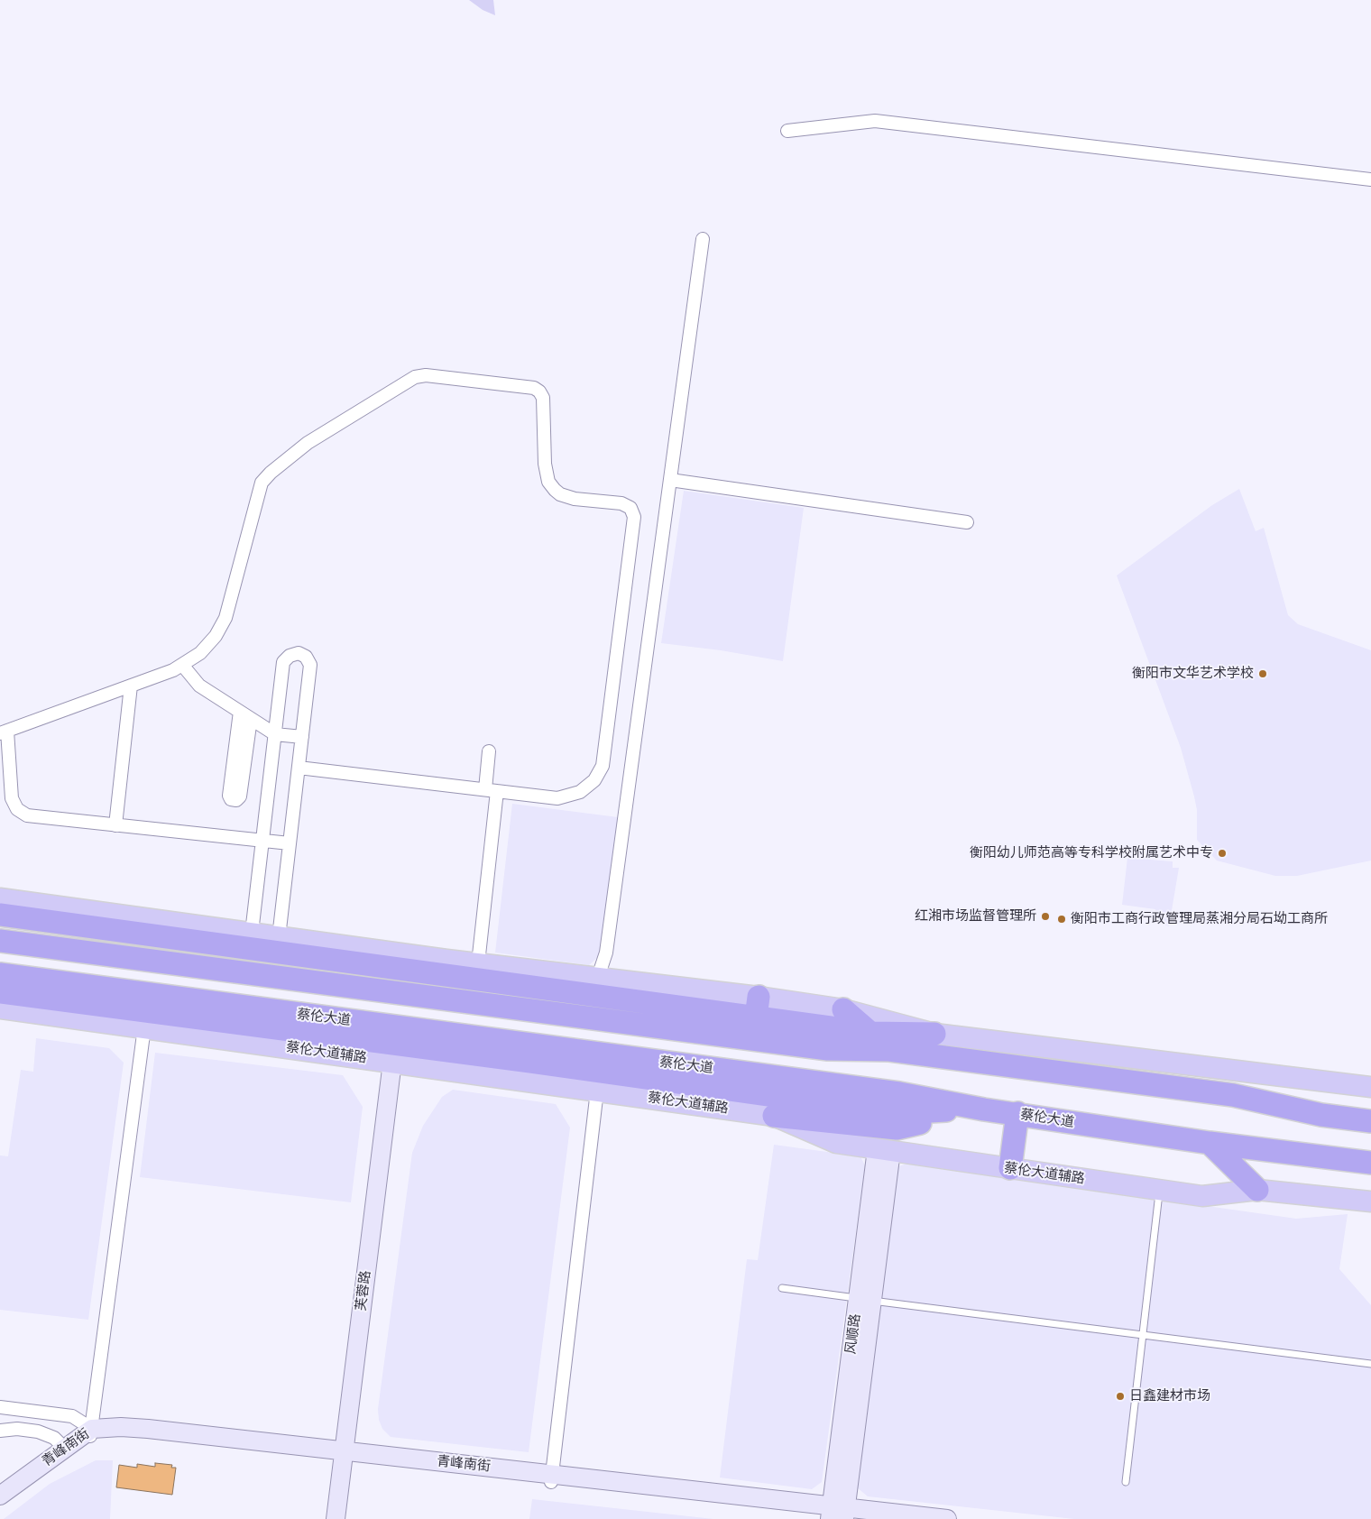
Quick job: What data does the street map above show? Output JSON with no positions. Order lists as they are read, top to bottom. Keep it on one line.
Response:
{"streets":{"highway":["蔡伦大道"],"main road":["蔡伦大道辅路"],"street":["芙蓉路","风顺路","青峰南街"]},"crossings":[["蔡伦大道辅路","风顺路"],["芙蓉路","青峰南街"],["风顺路","青峰南街"]],"places":["衡阳市文华艺术学校","衡阳幼儿师范高等专科学校附属艺术中专","红湘市场监督管理所","衡阳市工商行政管理局蒸湘分局石坳工商所","日鑫建材市场"]}
